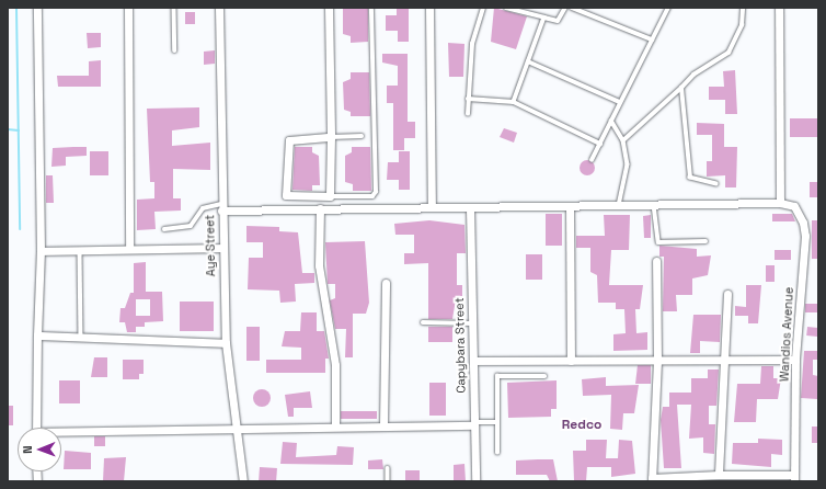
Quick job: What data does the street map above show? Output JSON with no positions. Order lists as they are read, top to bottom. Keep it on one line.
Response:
{"streets":{"street":["Aye Street","Wandios Avenue","Capybara Street"]},"districts":["Redco"],"north":"left"}
